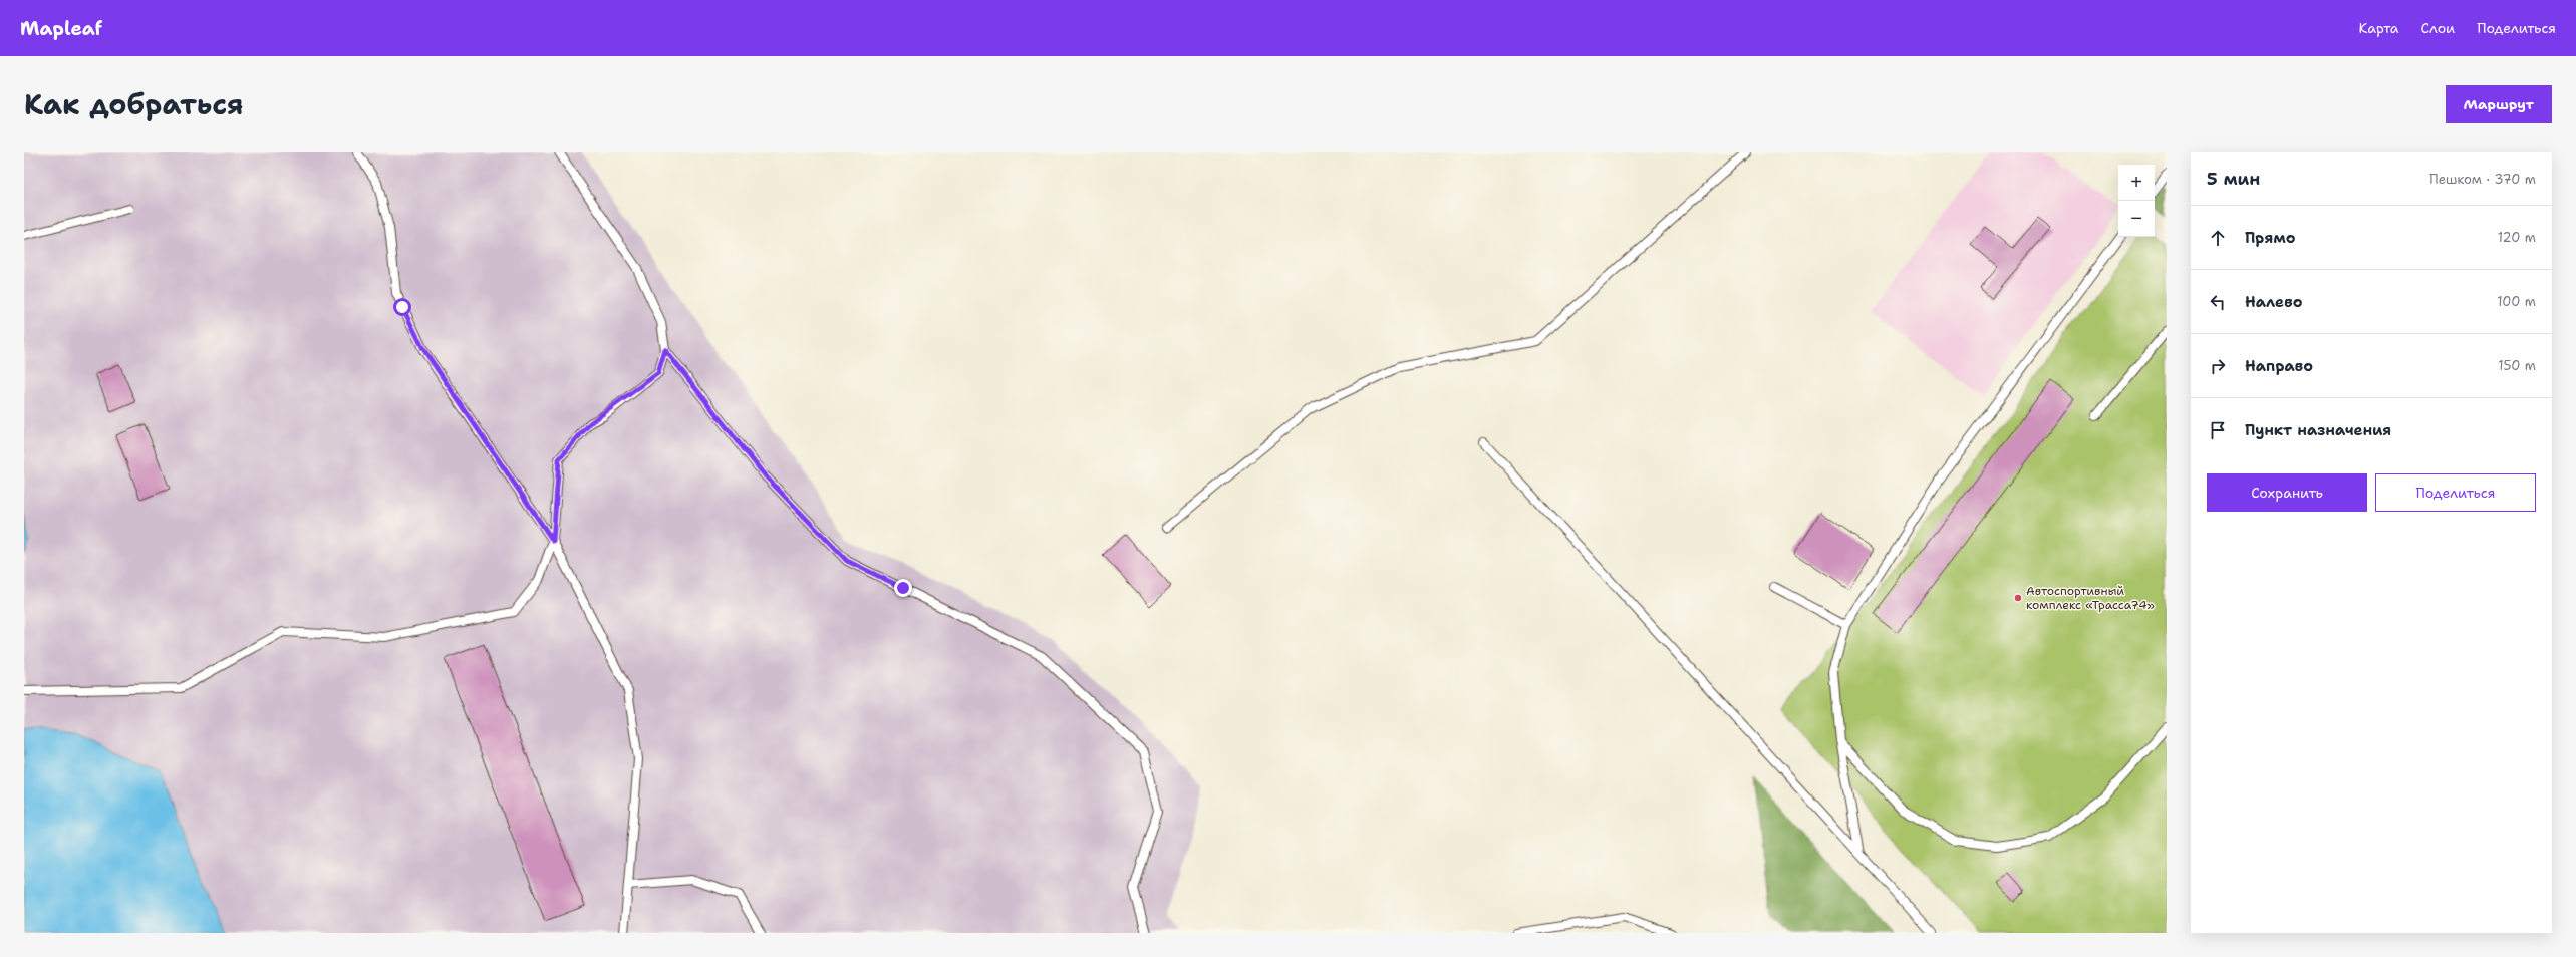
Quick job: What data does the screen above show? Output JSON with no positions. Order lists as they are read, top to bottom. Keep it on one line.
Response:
{"places":["Автоспортивный комплекс «Трасса74»"],"page":{"header":"Mapleaf","nav":["Карта","Слои","Поделиться"],"title":"Как добраться","buttons":["Маршрут",["Сохранить","Поделиться"]],"heading":["5 мин","Пешком · 370 m"],"map_buttons":["+","−"],"list":[["Прямо","120 m"],["Налево","100 m"],["Направо","150 m"],"Пункт назначения"]}}
